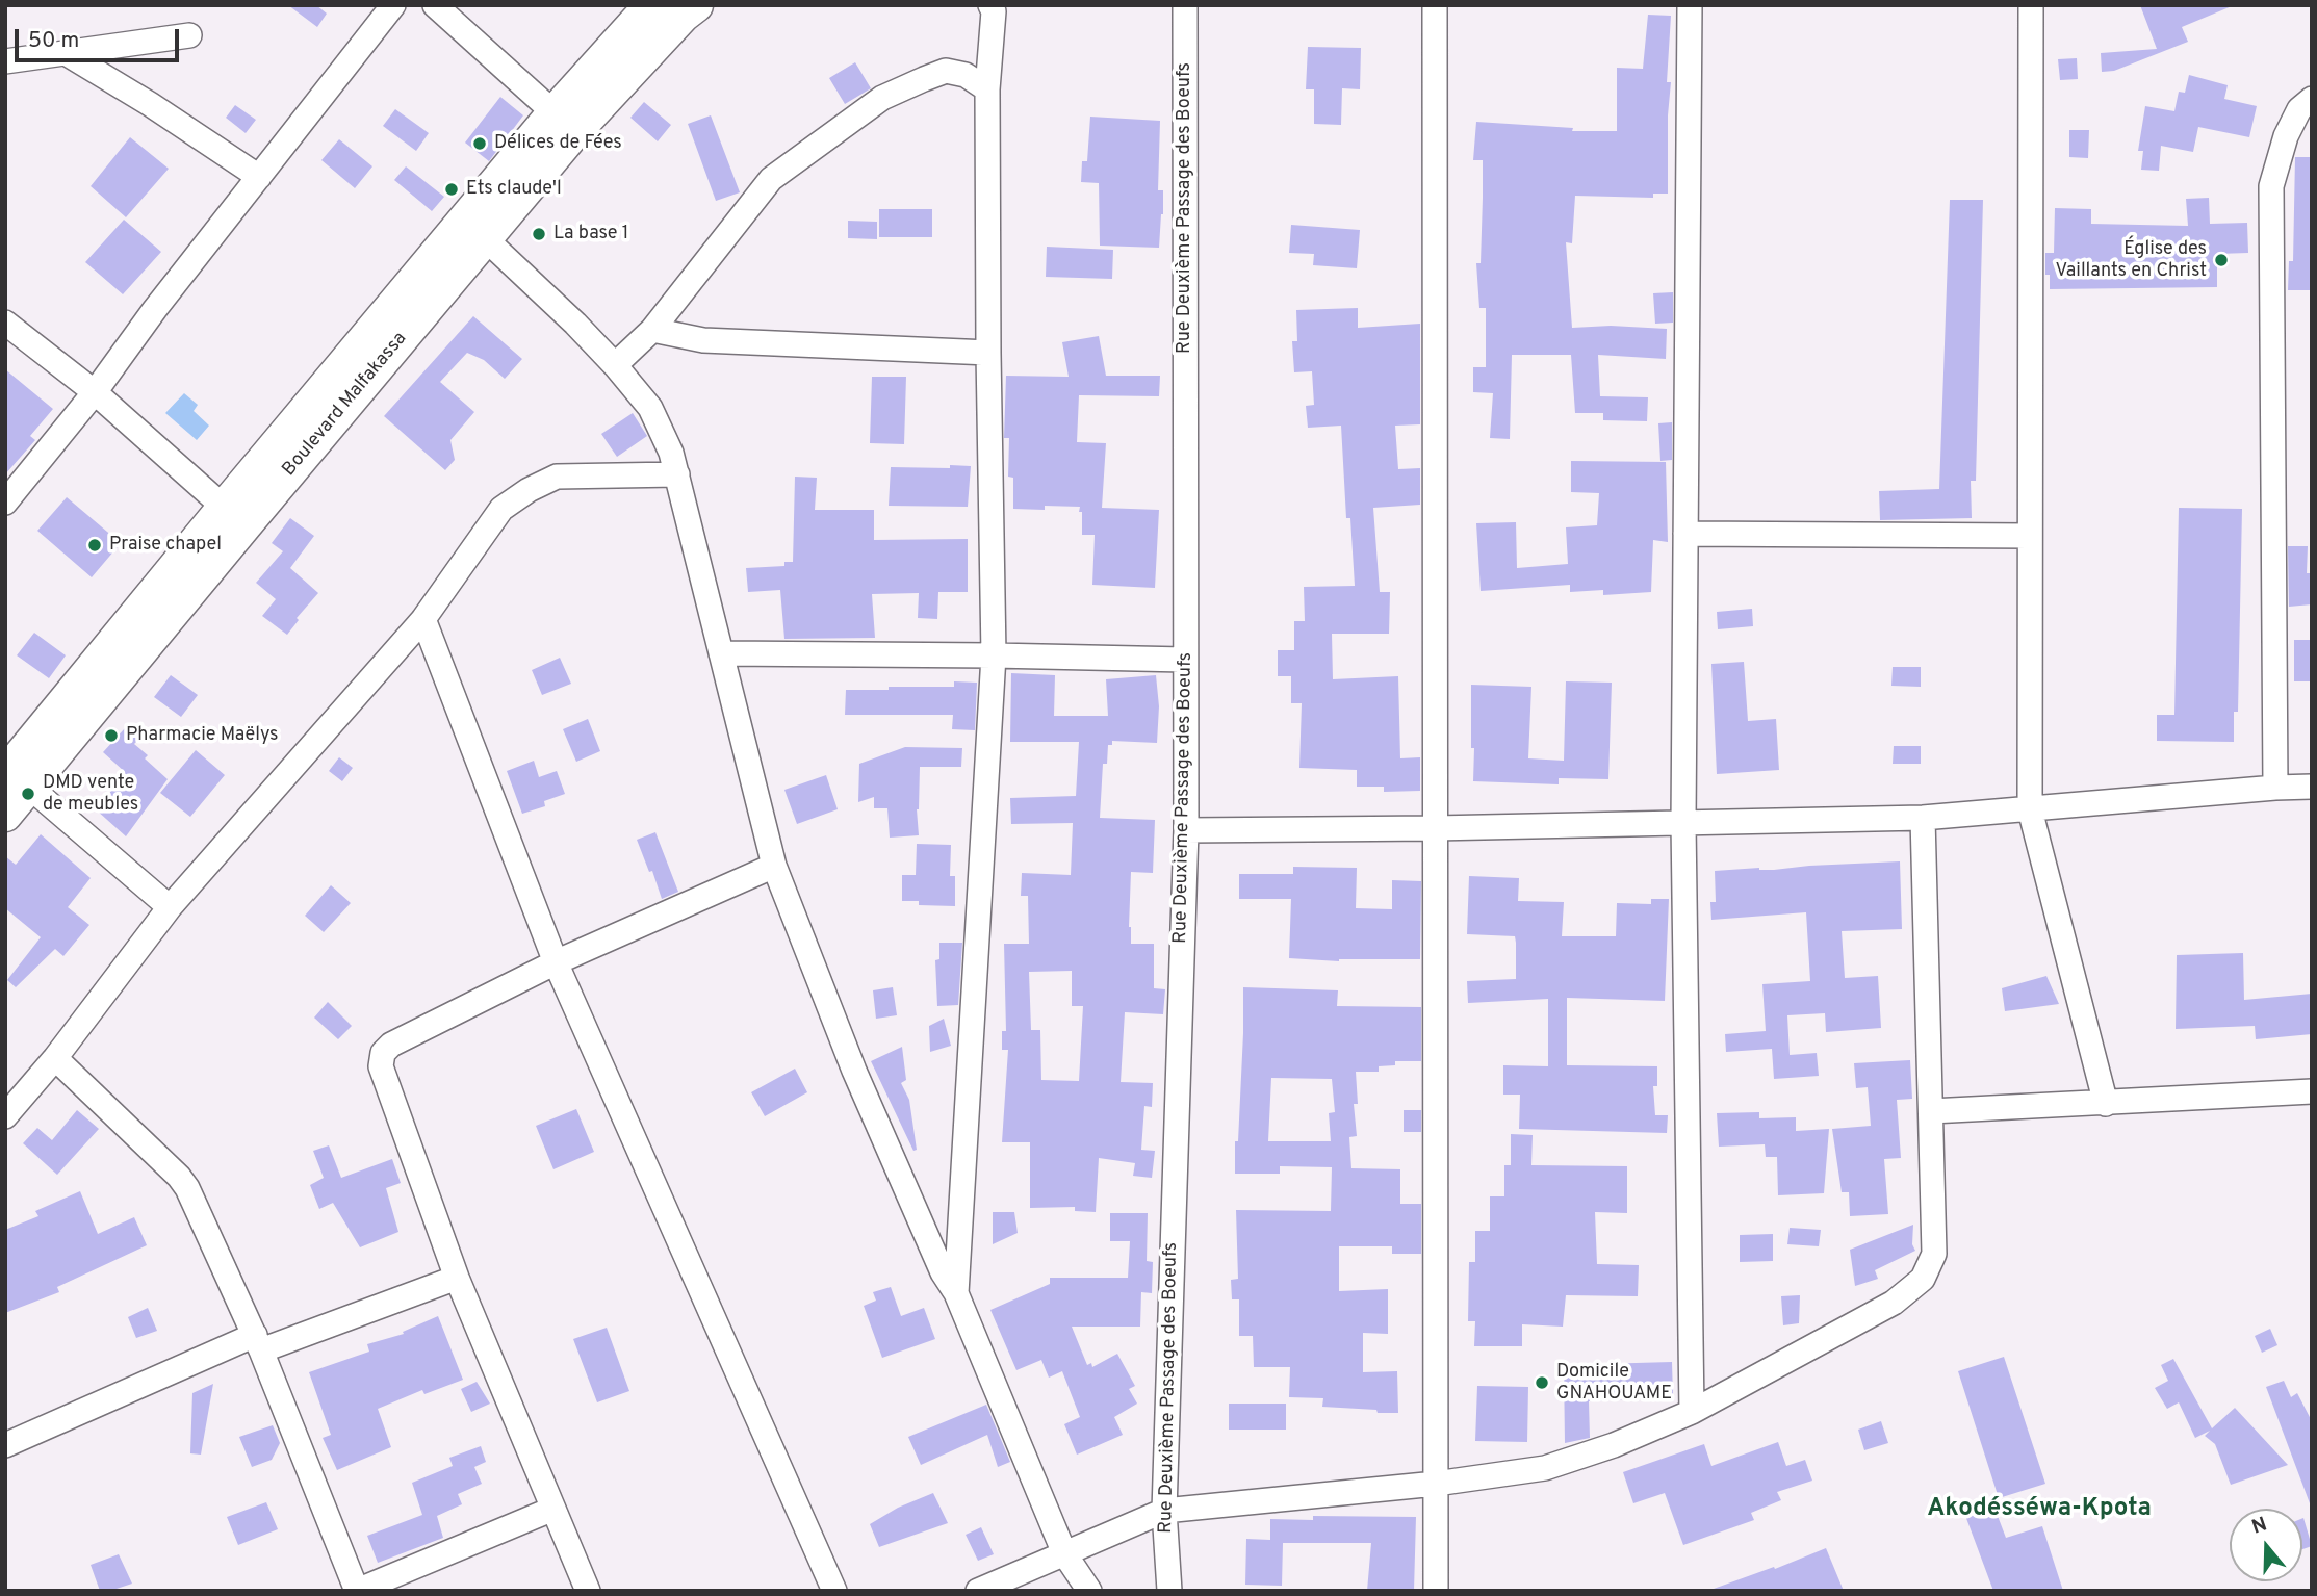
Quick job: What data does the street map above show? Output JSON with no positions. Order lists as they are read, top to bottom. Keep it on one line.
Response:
{"streets":{"main road":["Boulevard Malfakassa"],"street":["Rue Deuxième Passage des Boeufs"]},"districts":["Akodésséwa-Kpota"],"places":["Délices de Fées","Ets claude'l","La base 1","Église des Vaillants en Christ","Praise chapel","Pharmacie Maëlys","DMD vente de meubles","Domicile GNAHOUAME"],"scale_bar":"50 m","north":"top"}
